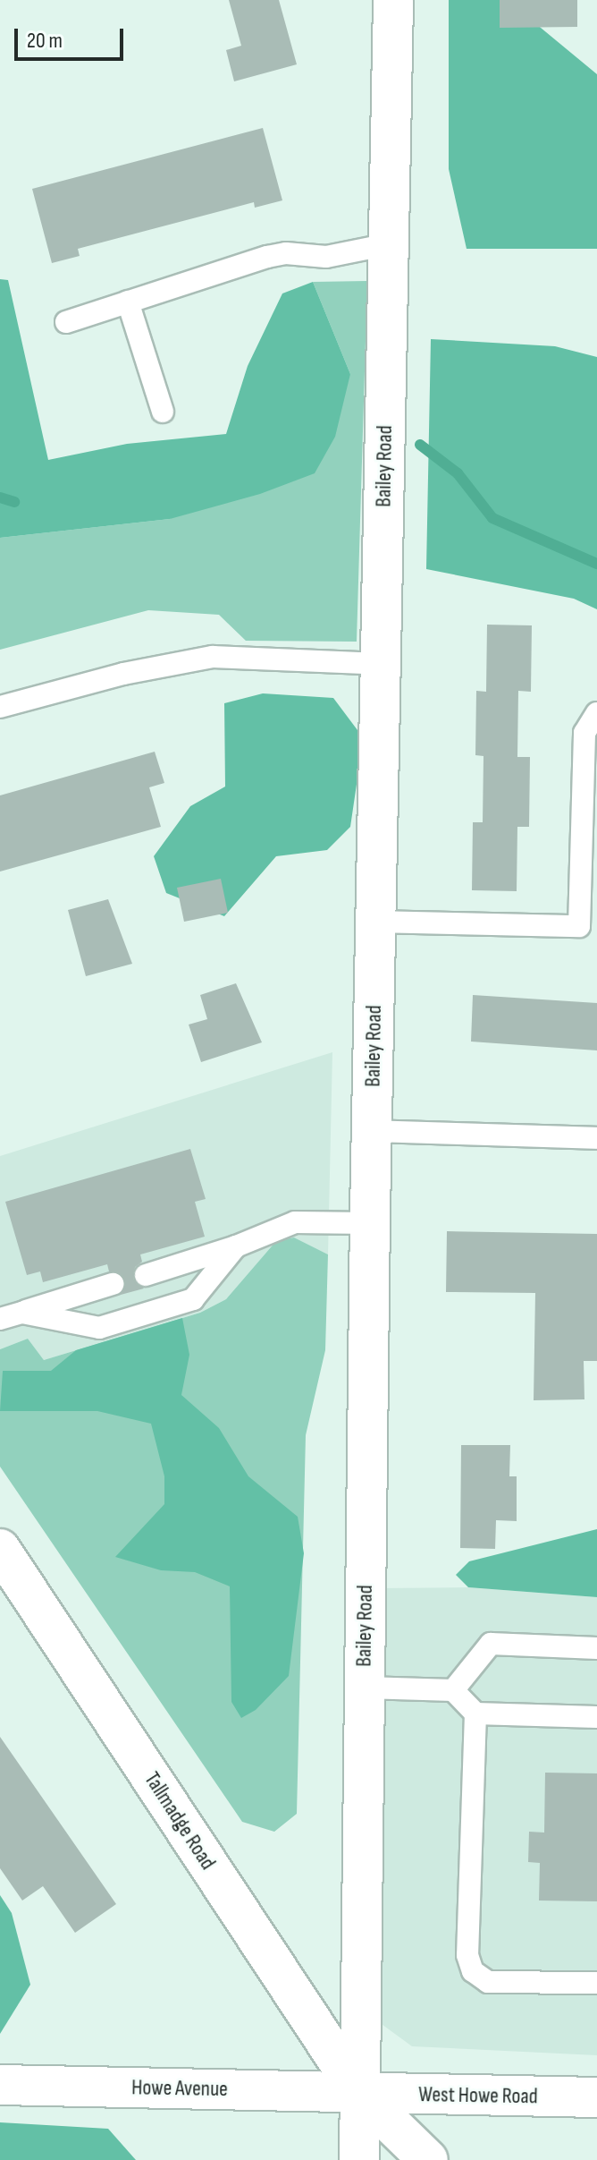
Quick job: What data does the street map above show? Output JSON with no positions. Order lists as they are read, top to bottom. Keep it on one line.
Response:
{"streets":{"street":["Bailey Road","Tallmadge Road","Howe Avenue","West Howe Road"]},"crossings":[["Bailey Road","Tallmadge Road"],["Bailey Road","Howe Avenue"],["Bailey Road","West Howe Road"],["Tallmadge Road","Howe Avenue"],["Tallmadge Road","West Howe Road"],["Howe Avenue","West Howe Road"]],"scale_bar":"20 m"}
